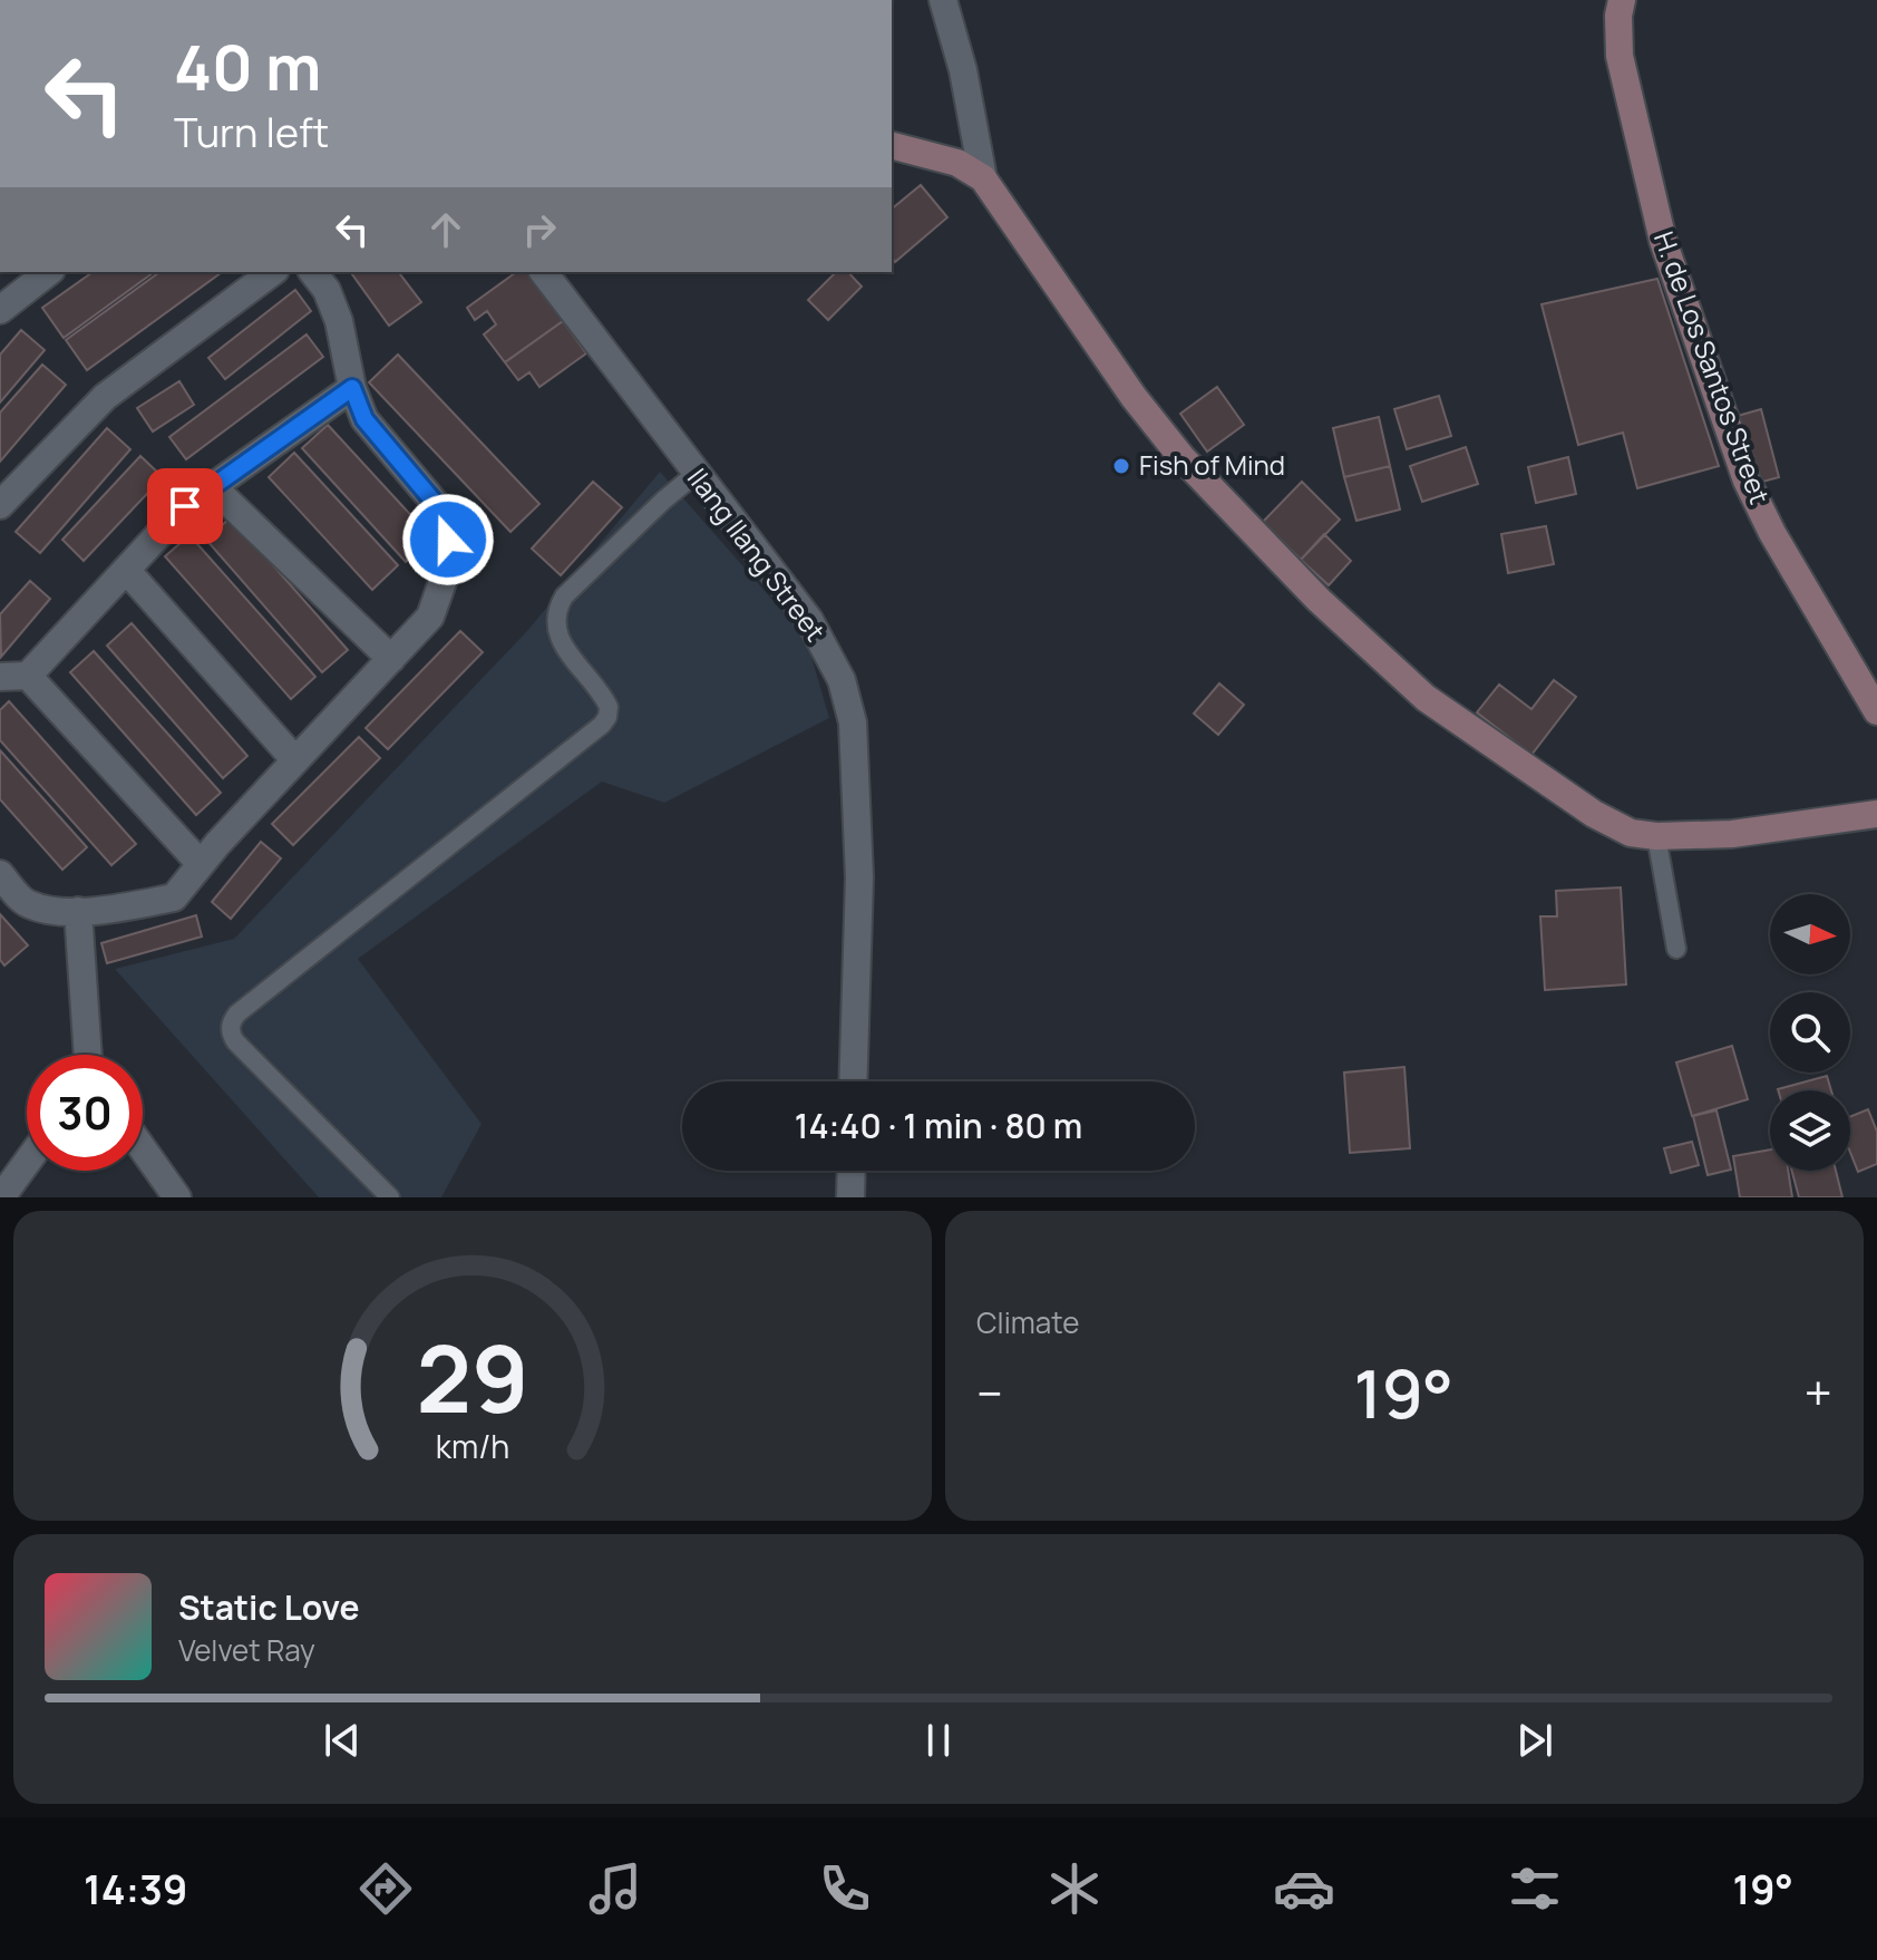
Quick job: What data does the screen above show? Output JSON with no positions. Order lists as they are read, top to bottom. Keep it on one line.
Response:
{"streets":{"main road":["H. de Los Santos Street"],"street":["Ilang Ilang Street"]},"places":["Fish of Mind"],"north":"right","page":{"turn":["40 m","Turn left"],"limit":"30","trip":"14:40 · 1 min · 80 m","tile":"Climate","heat":["−","19°","+"],"song":["Static Love","Velvet Ray"],"tabs":["14:39","19°"],"gauge":["29","km/h"]}}
